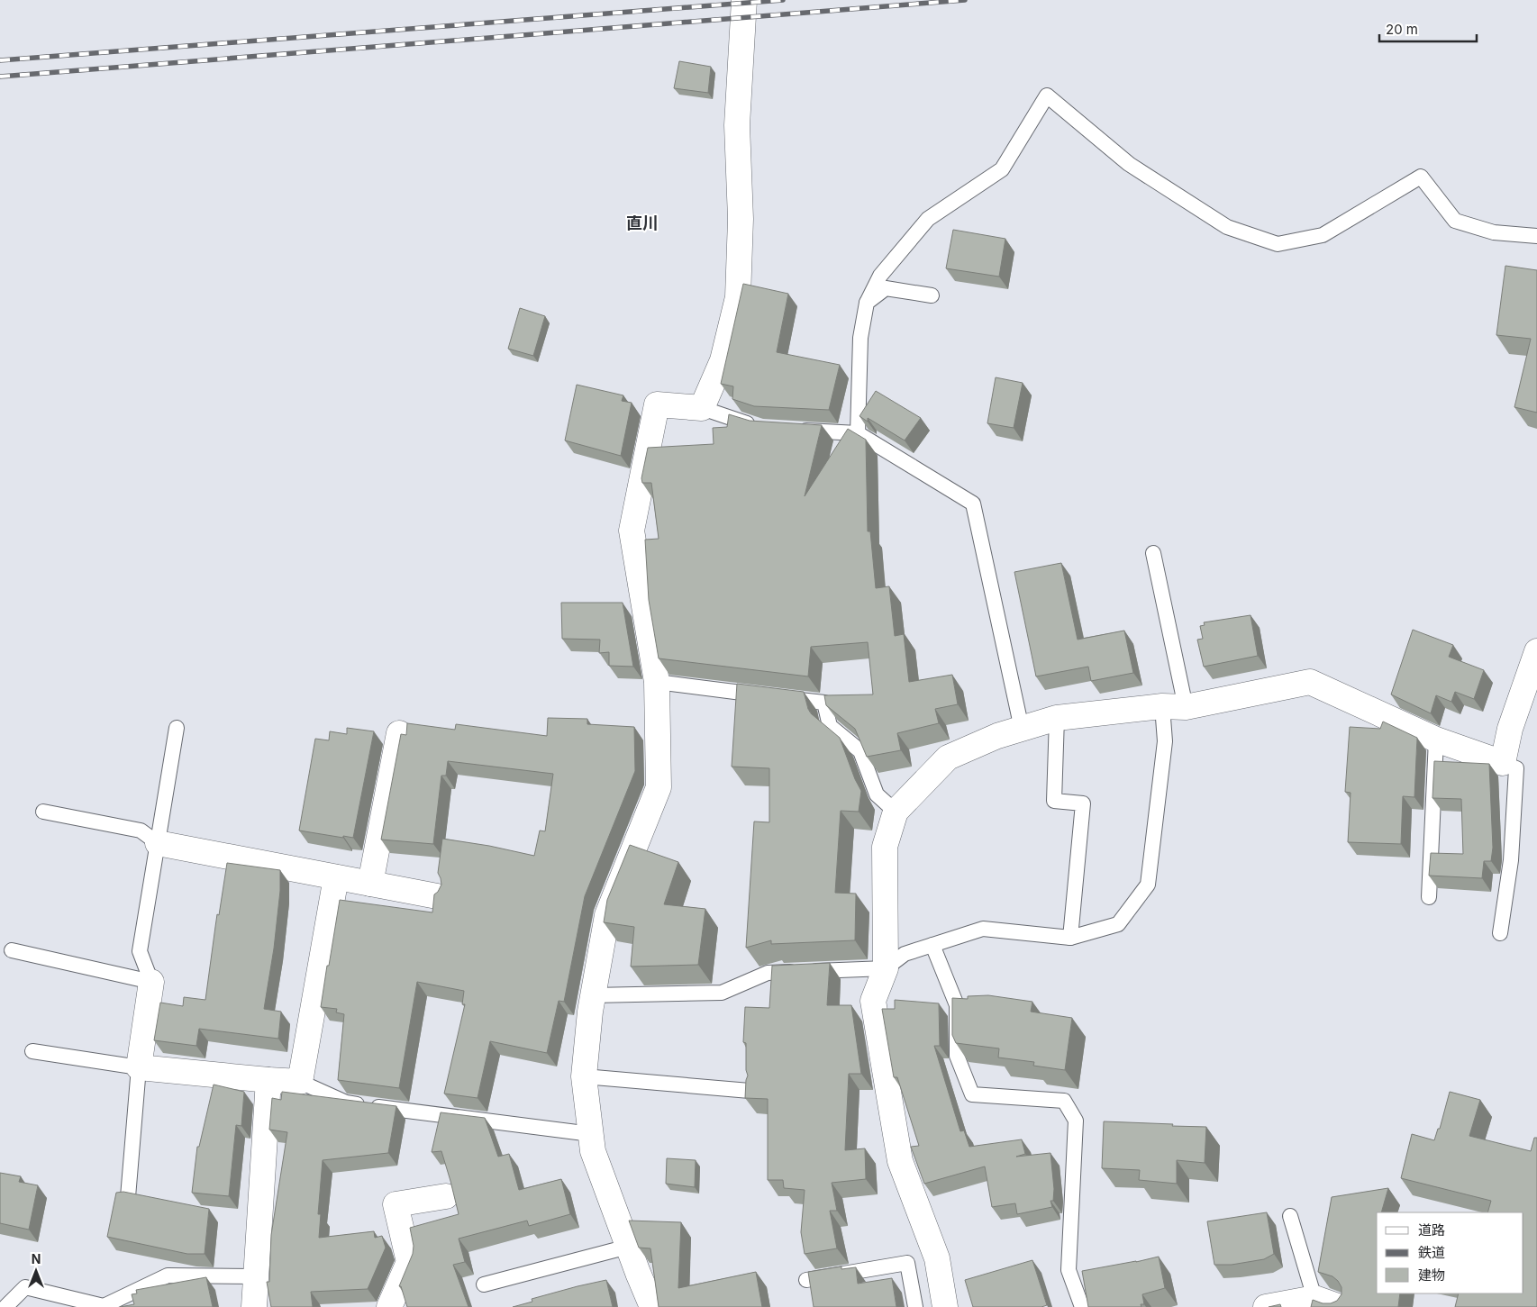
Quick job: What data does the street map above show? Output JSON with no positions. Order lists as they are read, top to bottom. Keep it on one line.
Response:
{"districts":["直川"],"legend":["道路","鉄道","建物"],"scale_bar":"20 m","north":"top"}
